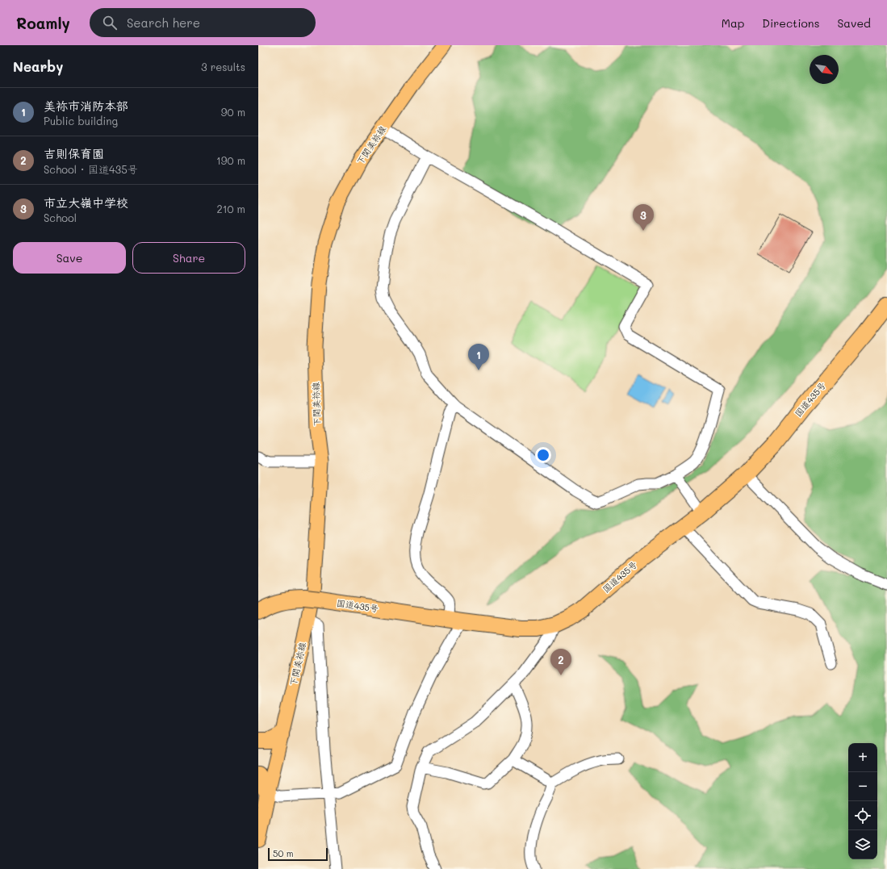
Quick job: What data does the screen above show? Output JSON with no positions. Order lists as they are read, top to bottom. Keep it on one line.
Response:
{"streets":{"highway":["国道435号"],"main road":["下関美祢線"]},"scale_bar":"50 m","north":"bottom right","page":{"header":"Roamly","search":"Search here","nav":["Map","Directions","Saved"],"heading":["Nearby","3 results"],"list":[{"mark":"1","name":"美祢市消防本部","note":"Public building","value":"90 m"},{"mark":"2","name":"吉則保育園","note":"School · 国道435号","value":"190 m"},{"mark":"3","name":"市立大嶺中学校","note":"School","value":"210 m"}],"pins":["3","1","2"],"buttons":["Save","Share"],"map_buttons":["+","−"],"scale":"50 m"}}
